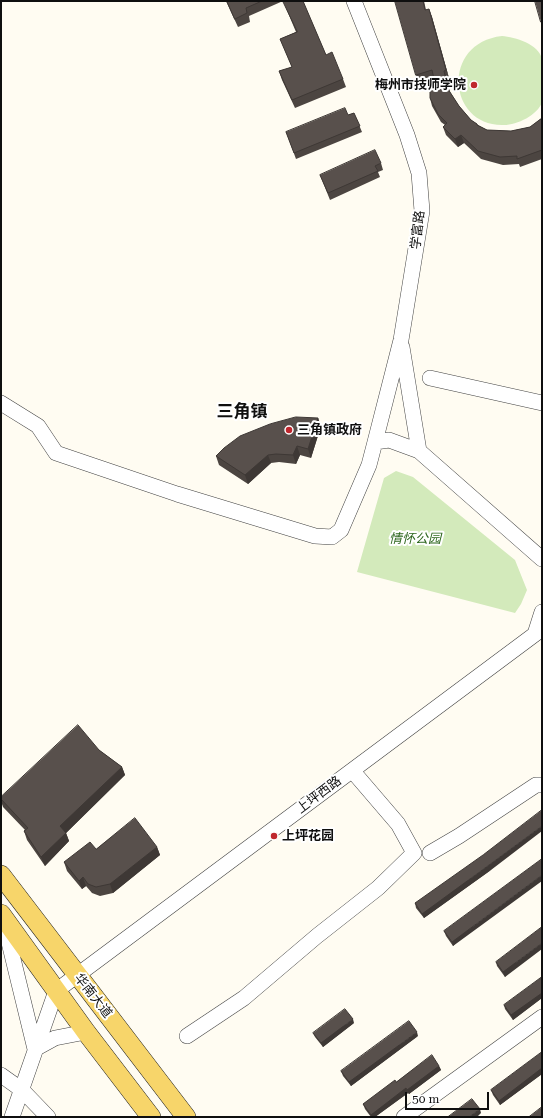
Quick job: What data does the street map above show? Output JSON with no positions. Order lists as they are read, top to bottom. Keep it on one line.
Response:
{"streets":{"main road":["华南大道"],"street":["学富路","上坪西路"]},"crossings":[["上坪西路","华南大道"]],"districts":["三角镇"],"parks":["情怀公园"],"places":["梅州市技师学院","三角镇政府","上坪花园"],"scale_bar":"50 m"}
